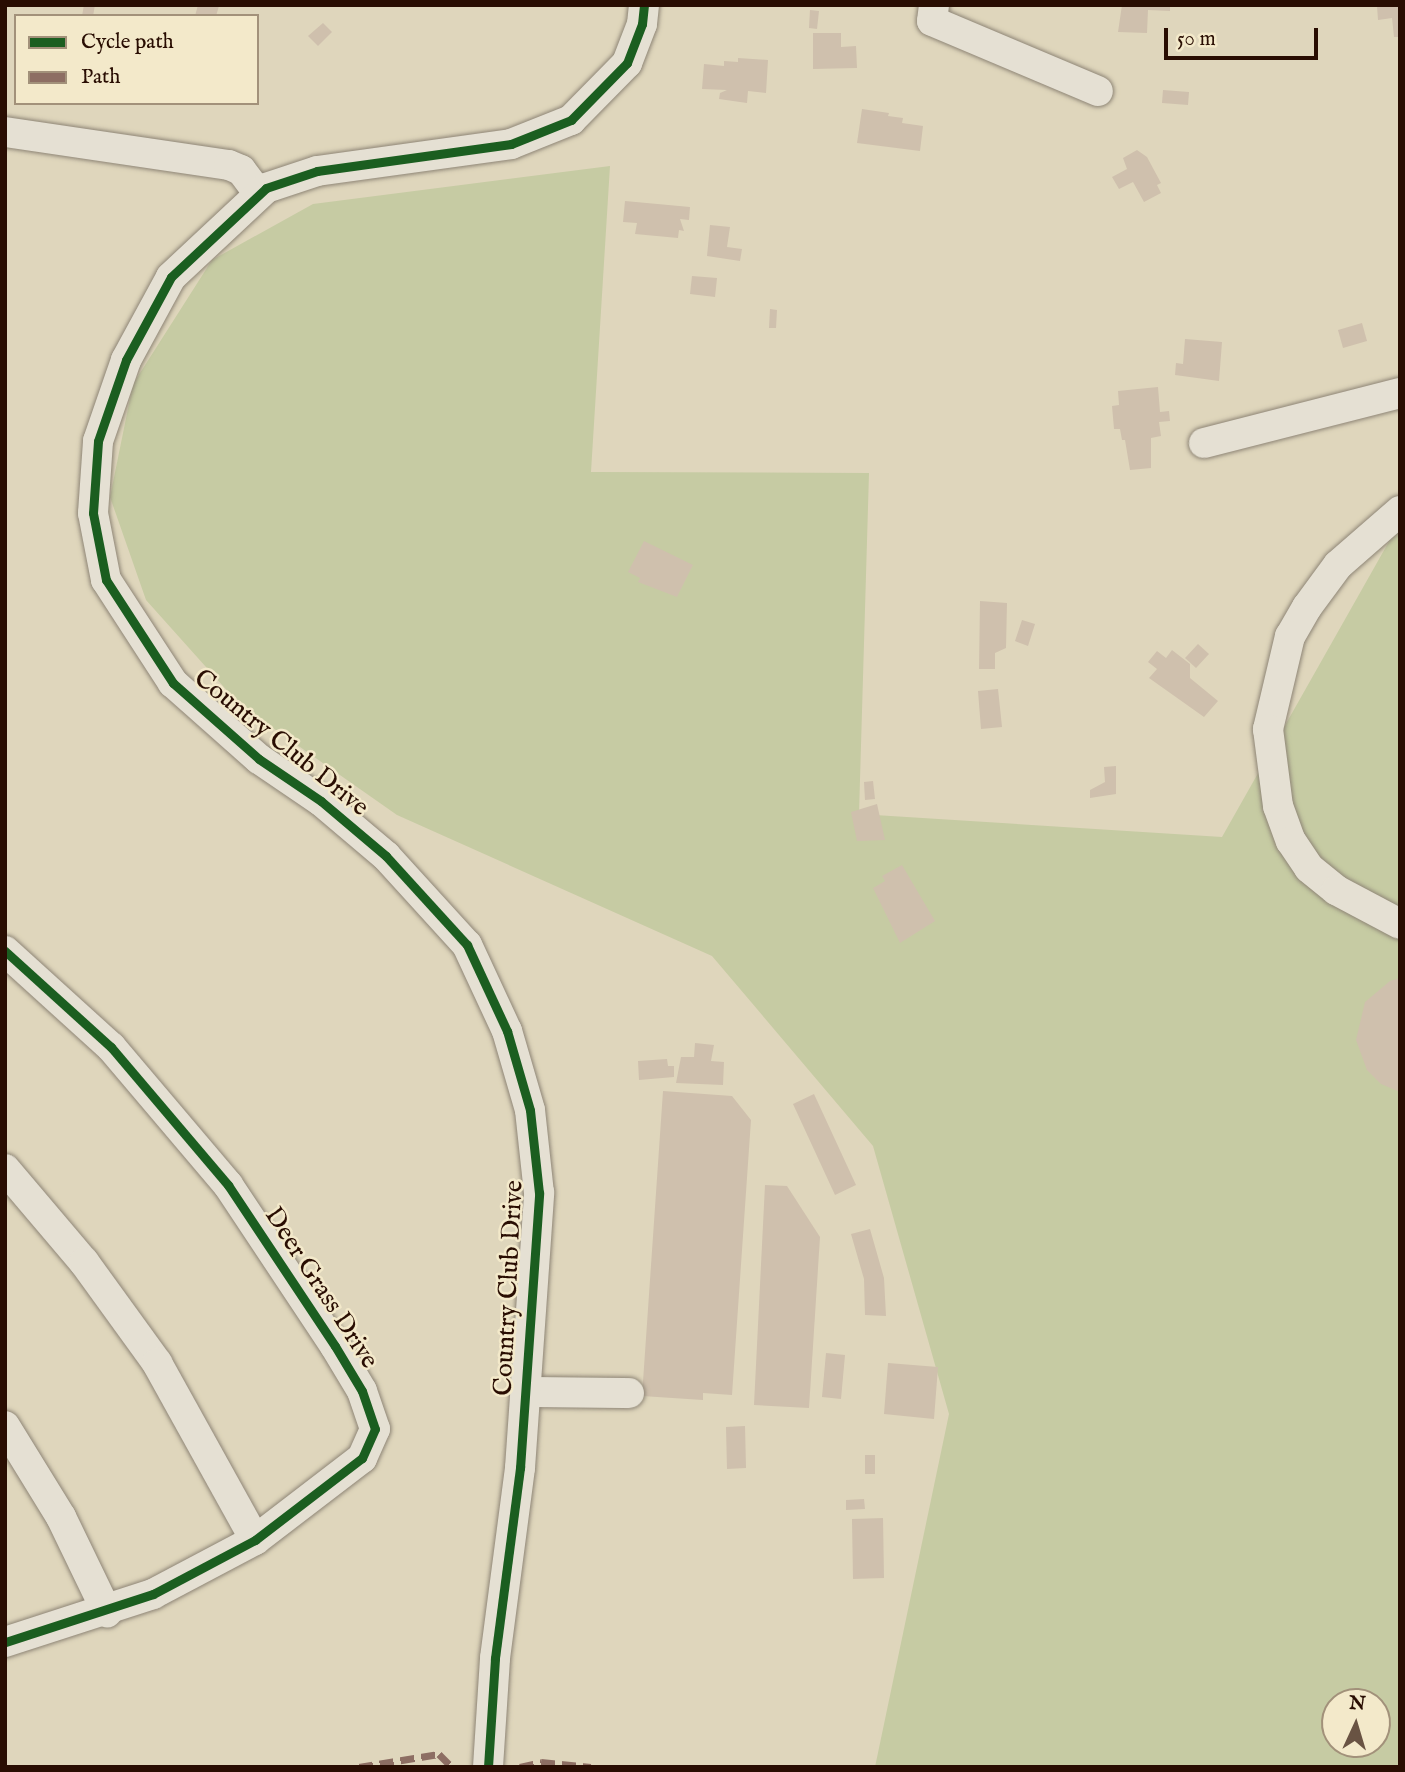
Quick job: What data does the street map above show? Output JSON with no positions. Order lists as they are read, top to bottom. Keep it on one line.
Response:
{"streets":{"street":["Country Club Drive","Deer Grass Drive"]},"legend":["Cycle path","Path"],"scale_bar":"50 m","north":"top"}
